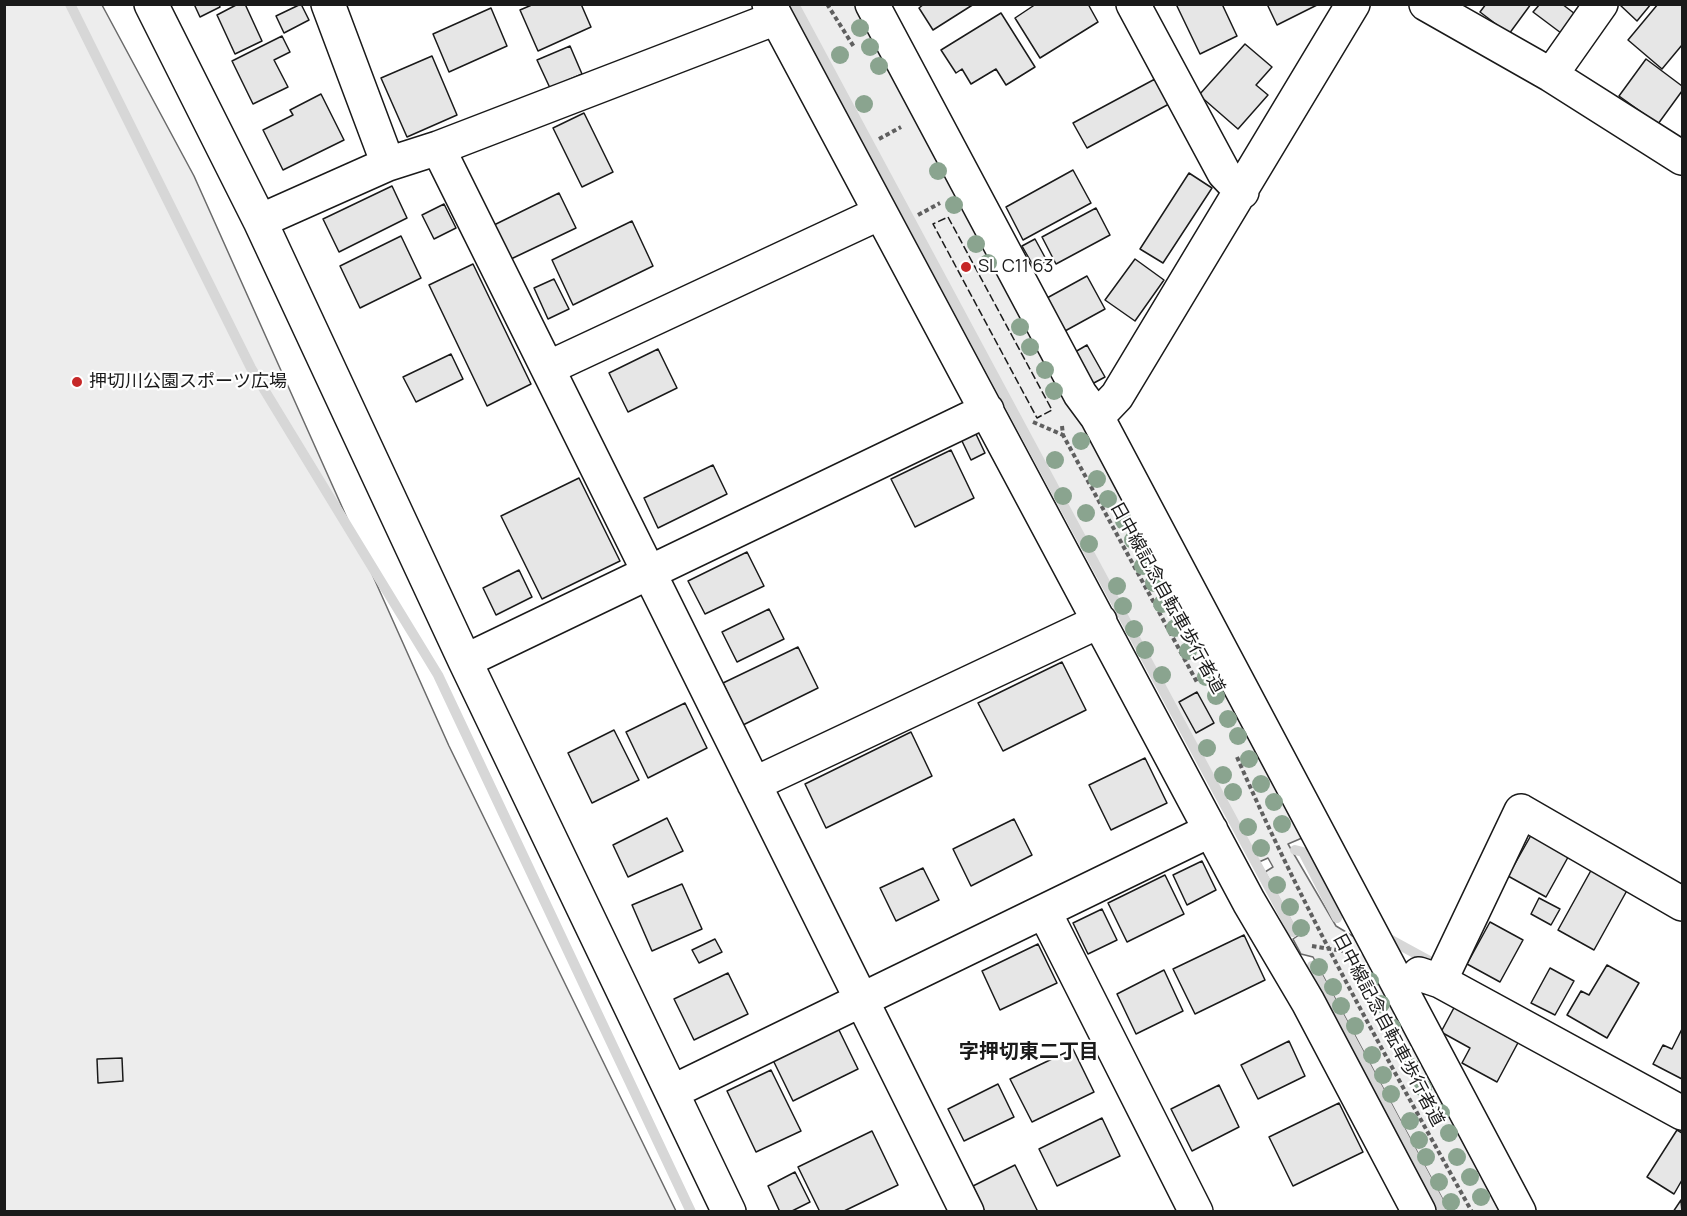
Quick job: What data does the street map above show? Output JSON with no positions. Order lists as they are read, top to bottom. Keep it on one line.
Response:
{"streets":{"path":["日中線記念自転車歩行者道"]},"districts":["字押切東二丁目"],"places":["SL C11 63","押切川公園スポーツ広場"]}
